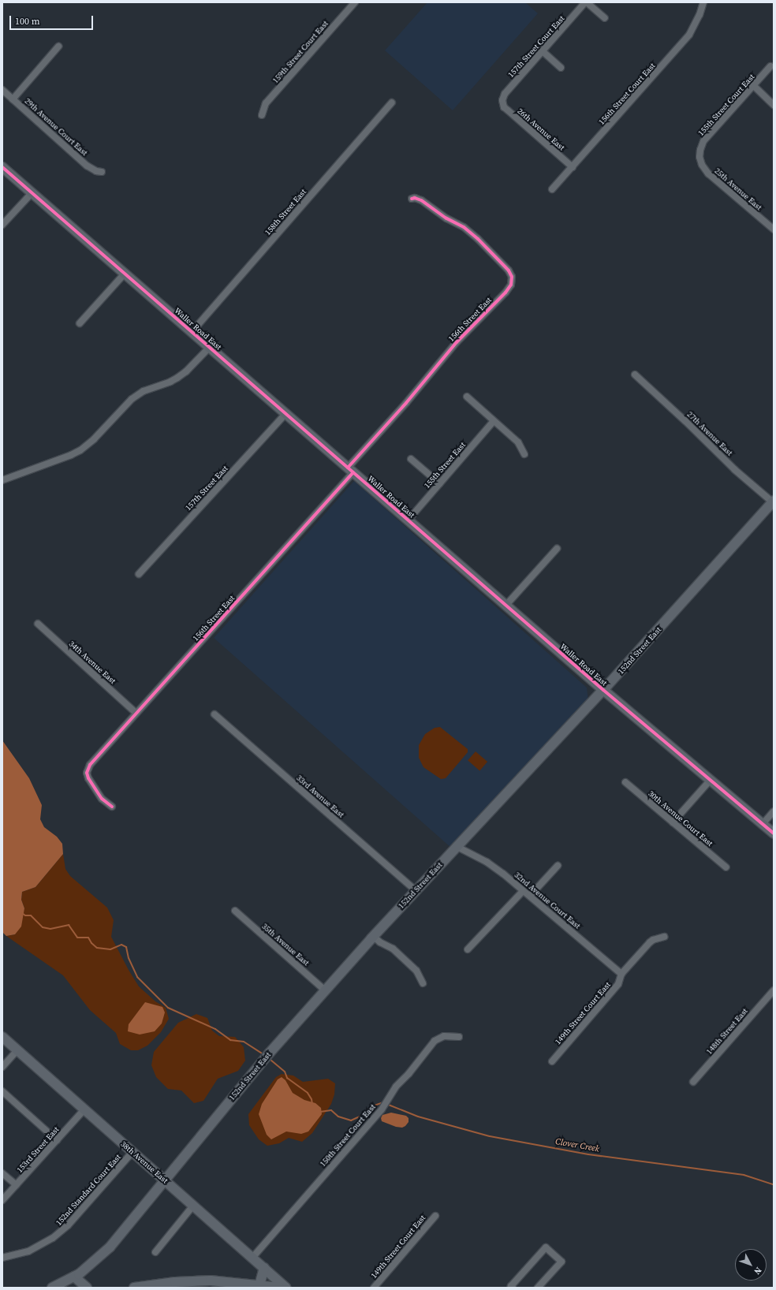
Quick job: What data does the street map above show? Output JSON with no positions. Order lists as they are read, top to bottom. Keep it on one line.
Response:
{"streets":{"street":["157th Street Court East","159th Street Court East","156th Street Court East","155th Street Court East","29th Avenue Court East","26th Avenue East","25th Avenue East","158th Street East","156th Street East","Waller Road East","27th Avenue East","155th Street East","157th Street East","152nd Street East","34th Avenue East","33rd Avenue East","30th Avenue Court East","32nd Avenue Court East","35th Avenue East","149th Street Court East","148th Street East","150th Street Court East","153rd Street East","38th Avenue East","152nd Standard Court East"]},"crossings":[["157th Street Court East","26th Avenue East"],["156th Street Court East","26th Avenue East"],["155th Street Court East","25th Avenue East"],["158th Street East","Waller Road East"],["156th Street East","Waller Road East"],["156th Street East","34th Avenue East"],["Waller Road East","155th Street East"],["Waller Road East","157th Street East"],["Waller Road East","152nd Street East"],["27th Avenue East","152nd Street East"],["152nd Street East","33rd Avenue East"],["152nd Street East","32nd Avenue Court East"],["152nd Street East","35th Avenue East"],["152nd Street East","38th Avenue East"],["32nd Avenue Court East","149th Street Court East"],["150th Street Court East","38th Avenue East"],["153rd Street East","38th Avenue East"],["38th Avenue East","152nd Standard Court East"]],"water":["Clover Creek"],"scale_bar":"100 m","north":"bottom right"}
